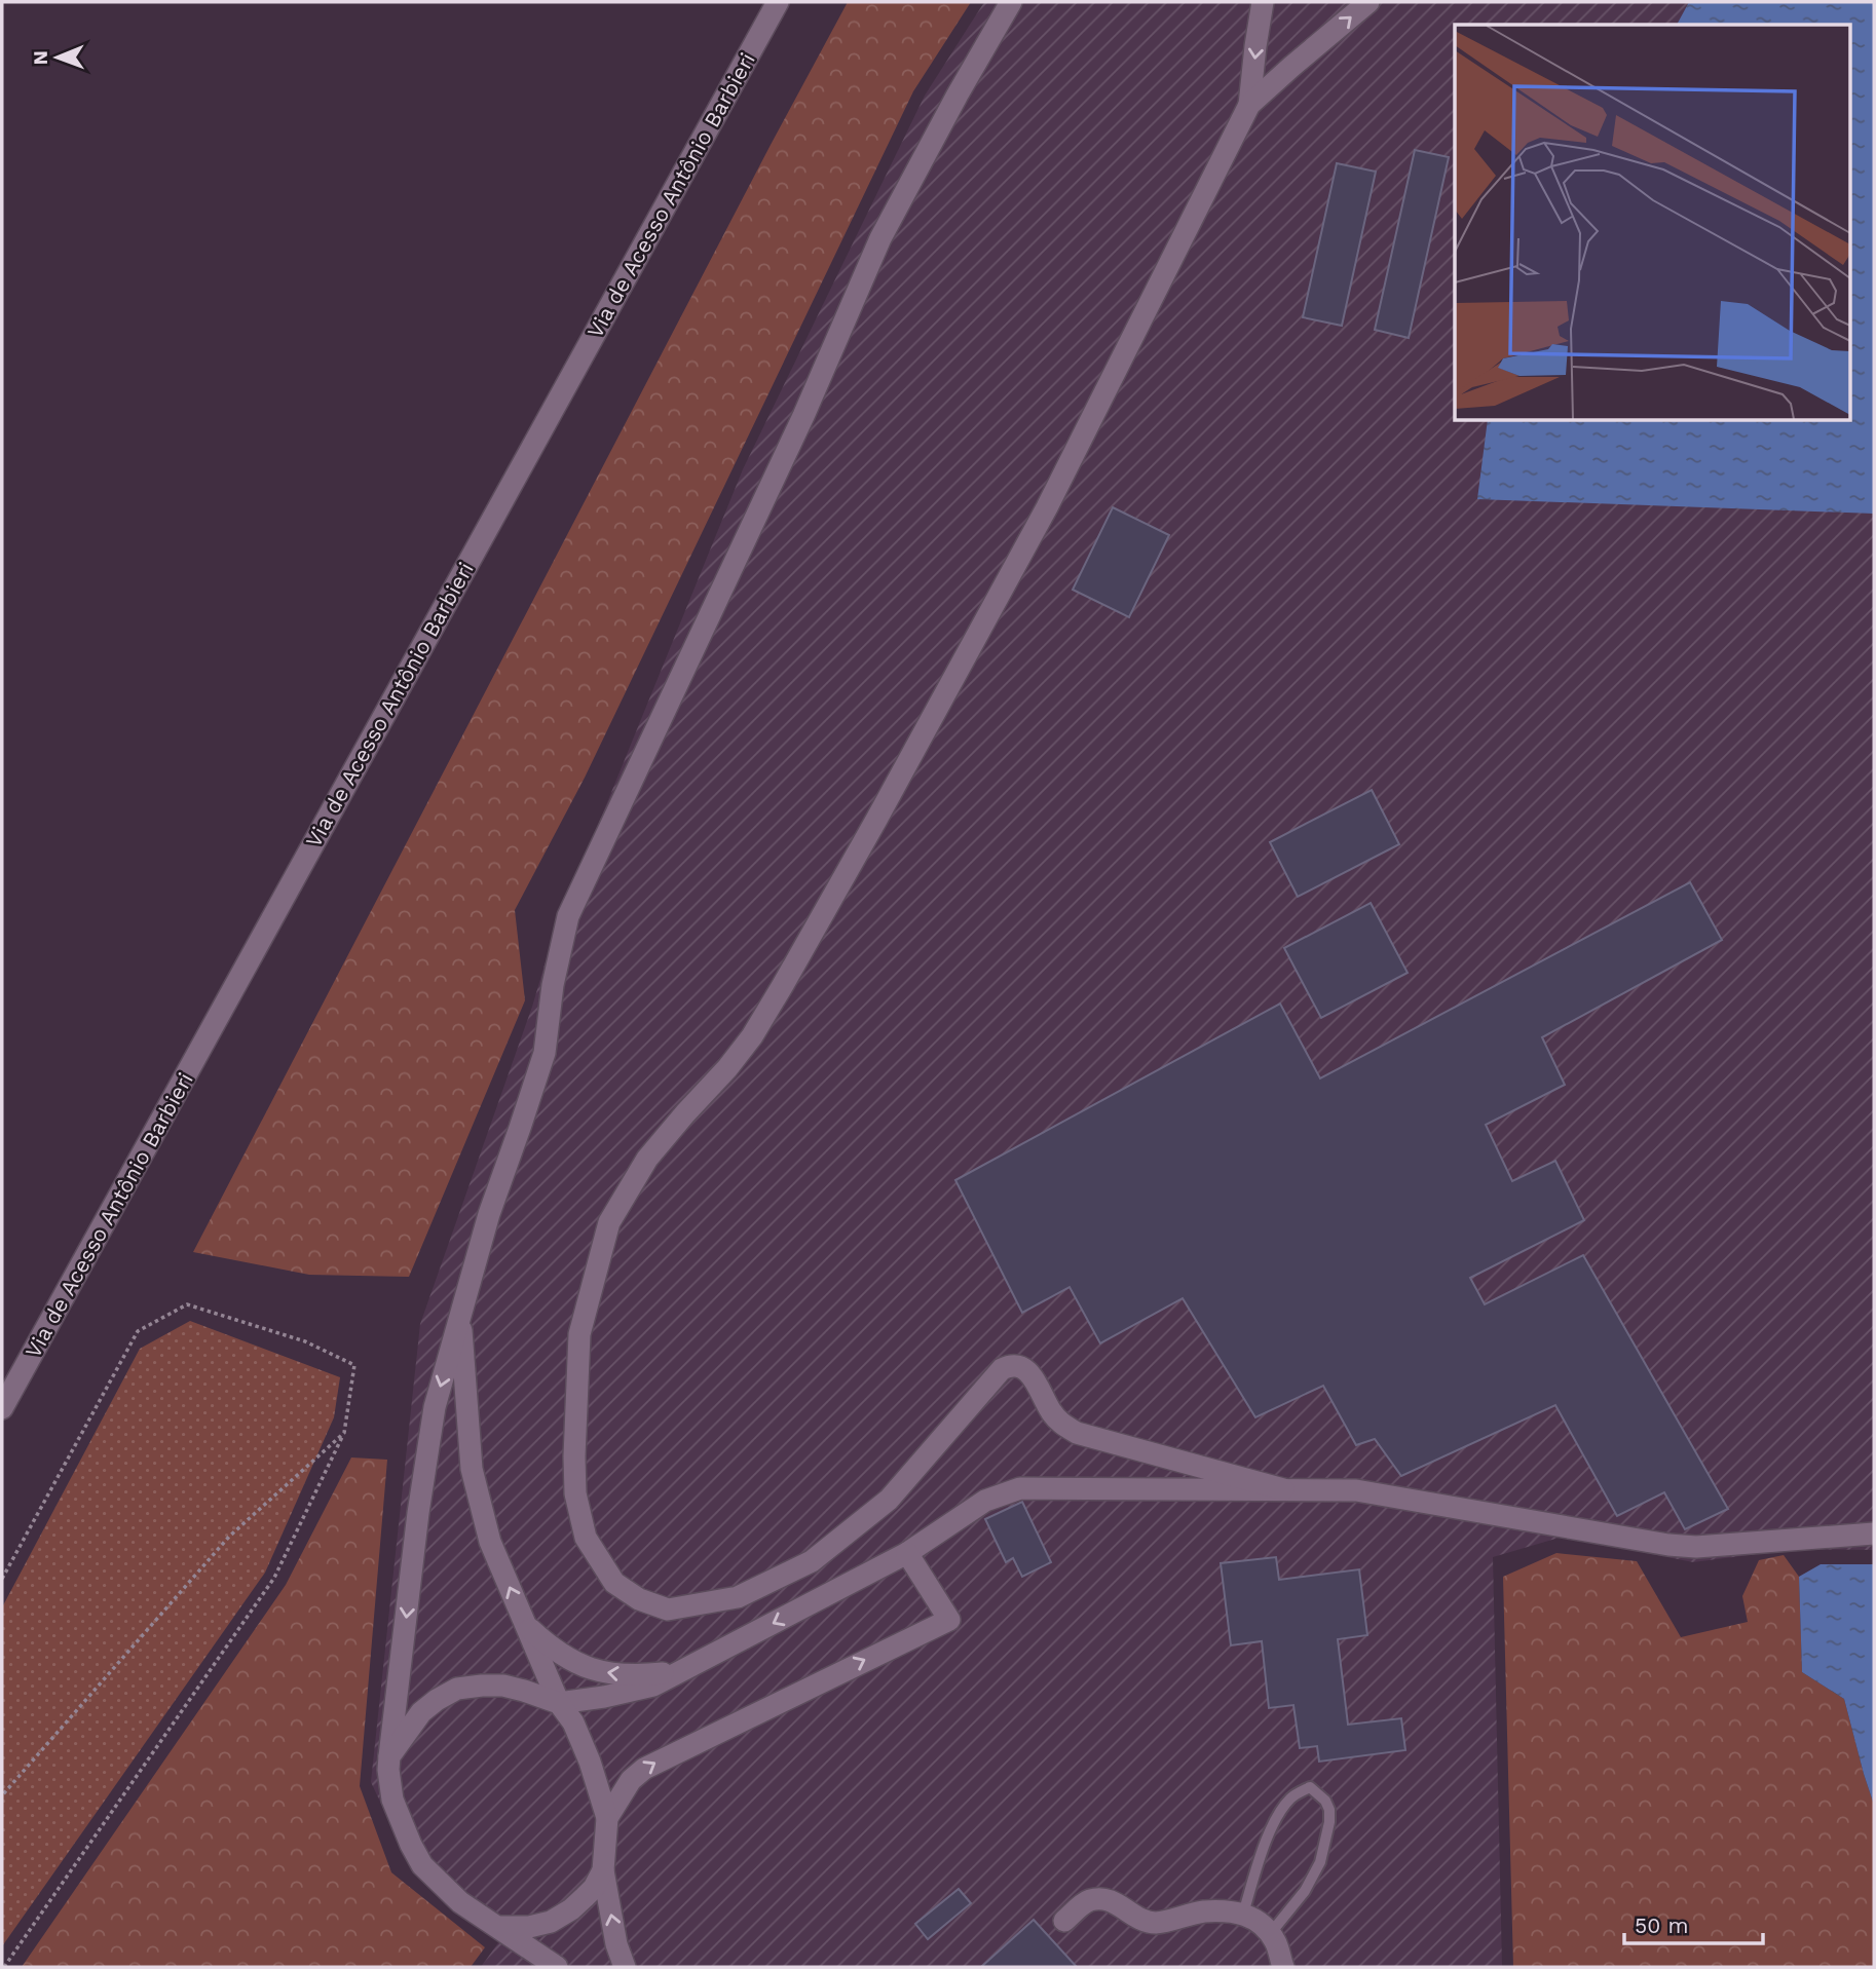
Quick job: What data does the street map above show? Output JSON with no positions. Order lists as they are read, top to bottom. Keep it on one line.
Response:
{"streets":{"street":["Via de Acesso Antônio Barbieri"]},"scale_bar":"50 m","north":"left"}
